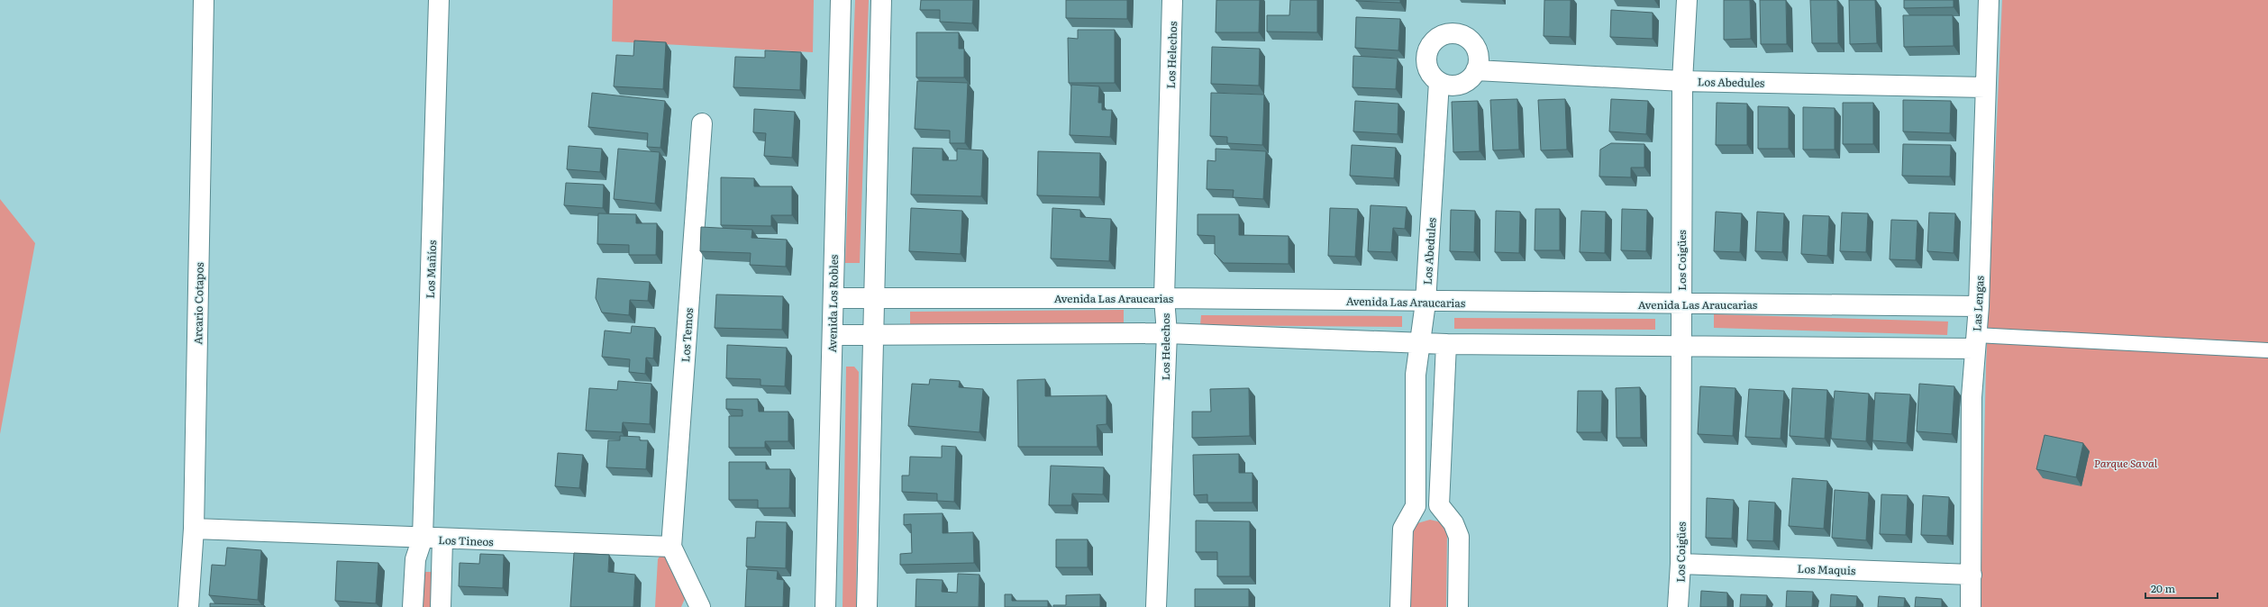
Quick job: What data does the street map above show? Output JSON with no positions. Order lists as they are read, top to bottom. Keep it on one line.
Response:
{"streets":{"street":["Los Helechos","Los Abedules","Los Coigües","Los Mañíos","Avenida Las Araucarias","Arcario Cotapos","Avenida Los Robles","Las Lengas","Los Temos","Los Tineos","Los Maquis"]},"crossings":[["Los Helechos","Avenida Las Araucarias"],["Los Abedules","Los Coigües"],["Los Abedules","Avenida Las Araucarias"],["Los Abedules","Las Lengas"],["Los Coigües","Avenida Las Araucarias"],["Los Coigües","Los Maquis"],["Los Mañíos","Los Tineos"],["Avenida Las Araucarias","Avenida Los Robles"],["Avenida Las Araucarias","Las Lengas"],["Arcario Cotapos","Los Tineos"],["Las Lengas","Los Maquis"],["Los Temos","Los Tineos"]],"parks":["Parque Saval"],"scale_bar":"20 m"}
